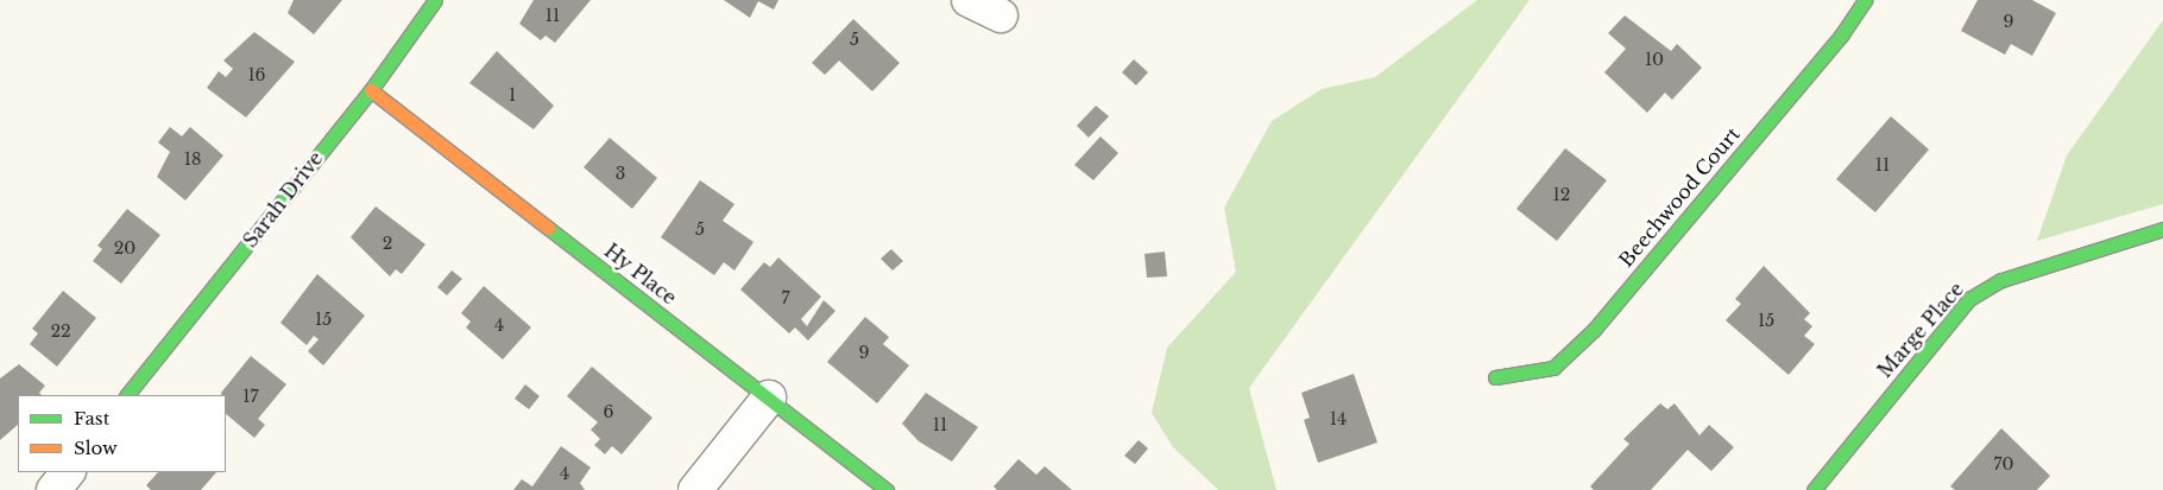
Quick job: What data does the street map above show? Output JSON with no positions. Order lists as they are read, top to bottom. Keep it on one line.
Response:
{"streets":{"street":["Beechwood Court","Sarah Drive","Hy Place","Marge Place"]},"crossings":[["Sarah Drive","Hy Place"]],"house_numbers":["11","9","5","10","16","1","18","11","3","12","5","2","20","7","15","15","4","22","9","17","6","14","11","70","4"],"legend":["Fast","Slow"]}
